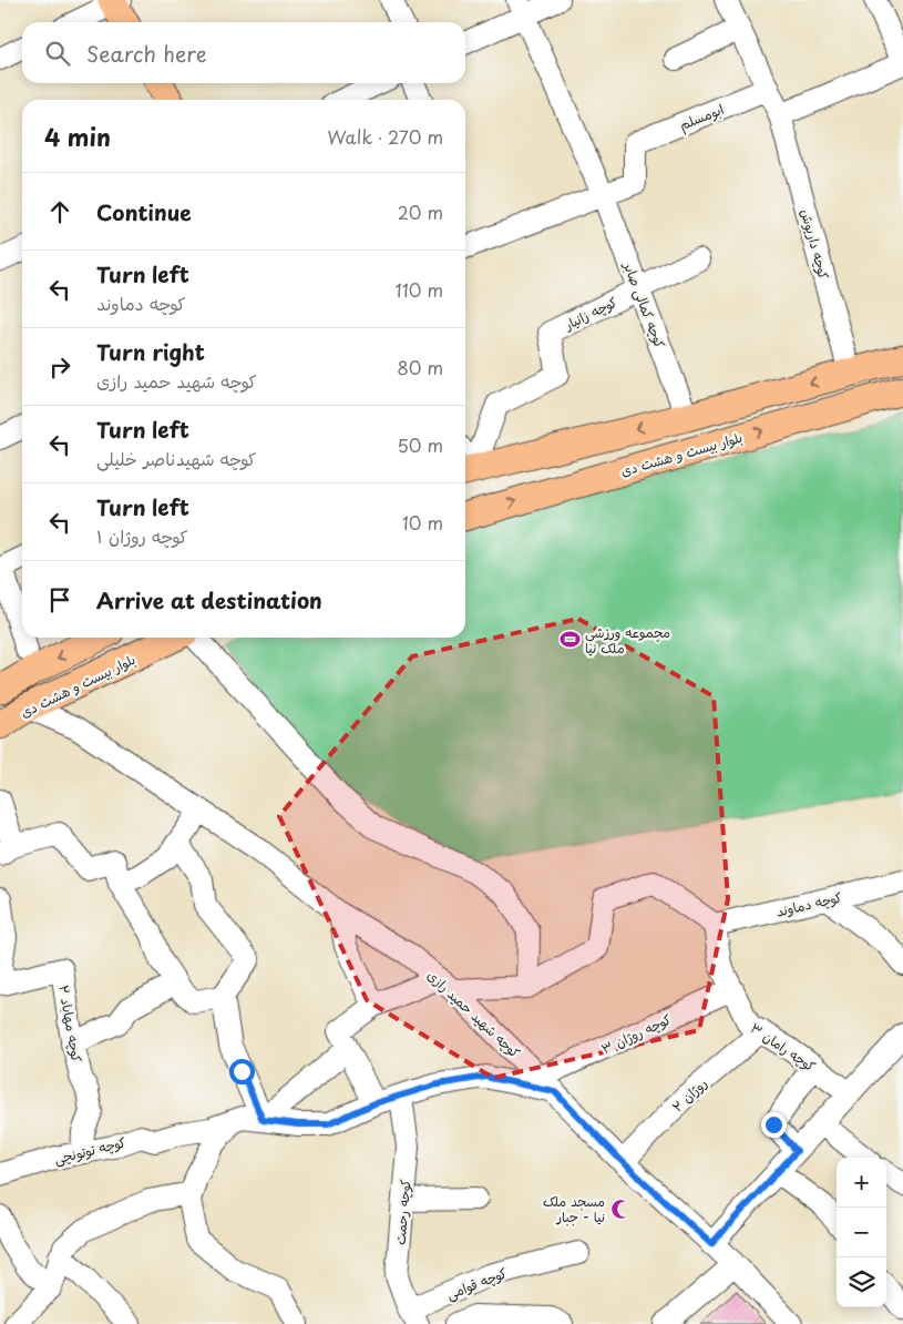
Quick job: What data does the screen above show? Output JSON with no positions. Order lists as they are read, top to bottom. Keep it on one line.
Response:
{"streets":{"main road":["بلوار بیست و هشت دی"],"street":["ابومسلم","کوچه داریوش","کوچه کمالی صابر","کوچه زانیار","کوچه دماوند","کوچه شهید حمید رازی","کوچه مهاباد ۲","کوچه روژان ۳","کوچه رامان ۳","روژان ۲","کوچه توتونچی","کوچه رحمت","کوچه قوامی"]},"crossings":[["ابومسلم","کوچه داریوش"],["ابومسلم","کوچه کمالی صابر"],["کوچه کمالی صابر","کوچه زانیار"],["بلوار بیست و هشت دی","کوچه شهید حمید رازی"],["کوچه دماوند","کوچه رامان ۳"],["کوچه شهید حمید رازی","کوچه روژان ۳"],["کوچه شهید حمید رازی","روژان ۲"],["کوچه مهاباد ۲","کوچه توتونچی"],["کوچه روژان ۳","کوچه رامان ۳"],["کوچه رامان ۳","روژان ۲"],["کوچه رحمت","کوچه قوامی"]],"places":{"sports":["مجموعه ورزشی ملک نیا"],"mosque":["مسجد ملک نیا - جبار"]},"page":{"search":"Search here","heading":["4 min","Walk · 270 m"],"list":[["Continue","20 m"],["Turn left","کوچه دماوند","110 m"],["Turn right","کوچه شهید حمید رازی","80 m"],["Turn left","کوچه شهیدناصر خلیلی","50 m"],["Turn left","کوچه روژان ۱","10 m"],"Arrive at destination"],"map_buttons":["+","−"]}}
